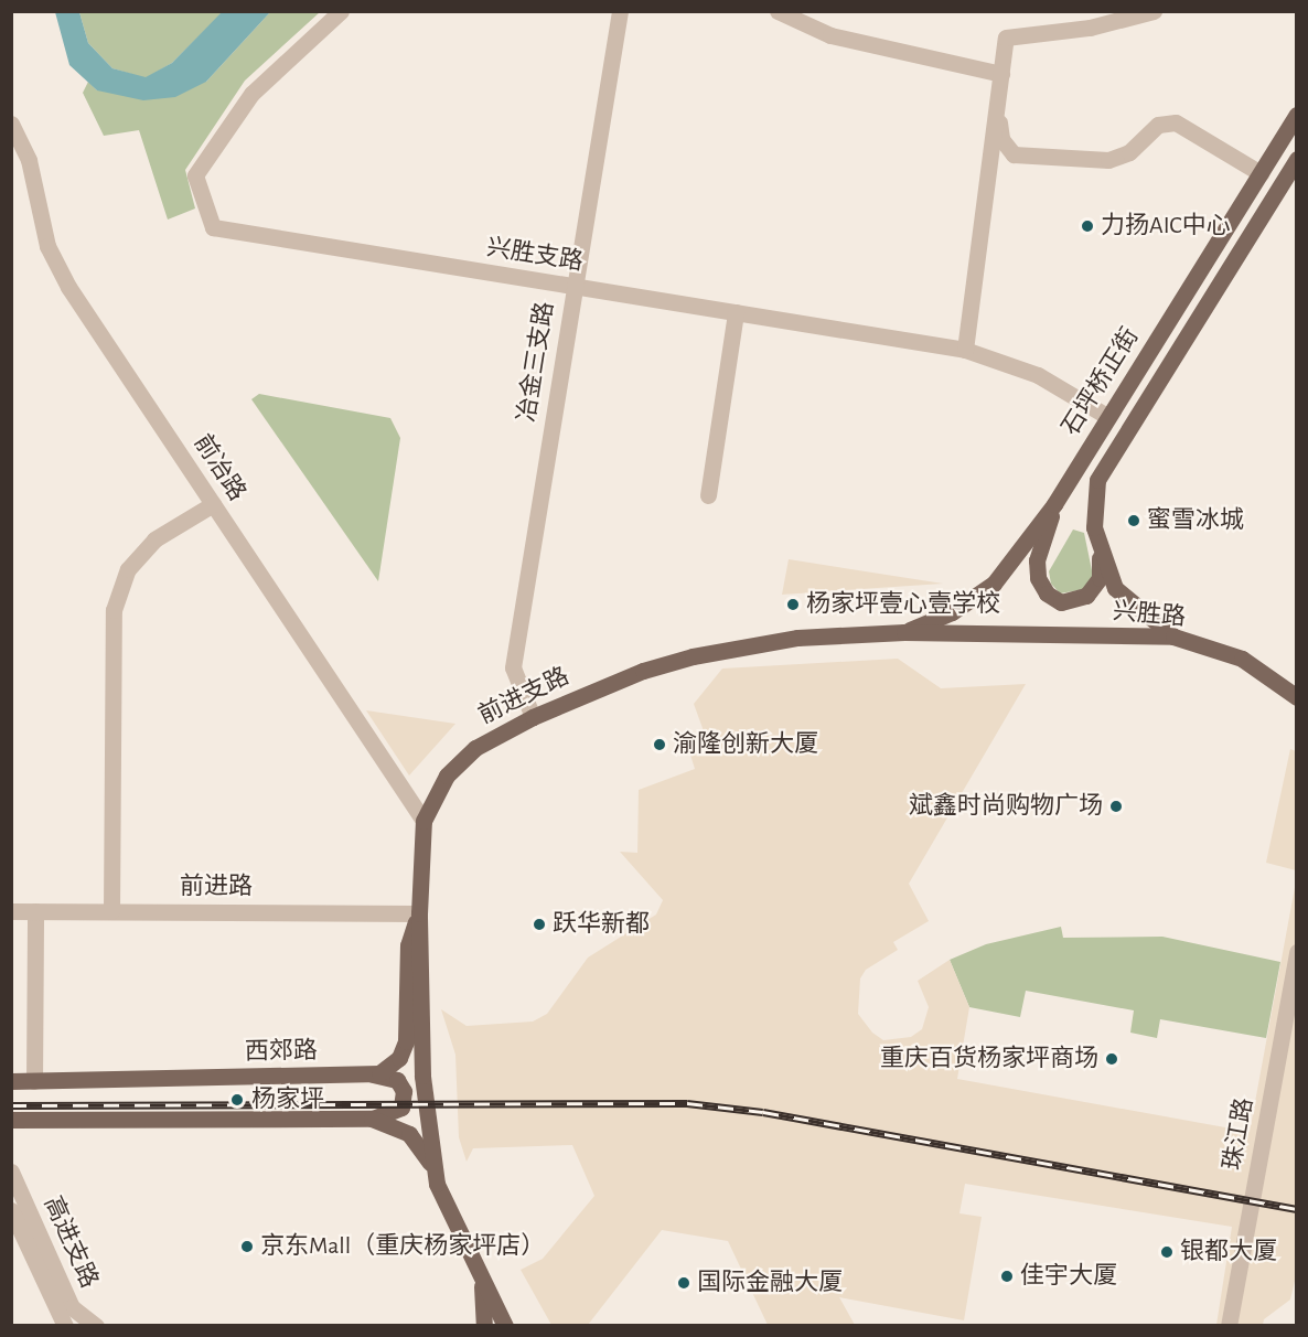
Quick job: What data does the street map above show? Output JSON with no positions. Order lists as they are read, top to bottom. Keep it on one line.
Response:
{"streets":{"main road":["石坪桥正街","兴胜路","前进支路","西郊路"],"street":["兴胜支路","冶金三支路","前冶路","前进路","珠江路","高进支路"]},"crossings":[["兴胜支路","冶金三支路"],["兴胜支路","石坪桥正街"],["冶金三支路","前进支路"],["石坪桥正街","兴胜路"],["石坪桥正街","前进支路"],["前冶路","前进支路"],["兴胜路","前进支路"],["前进支路","前进路"]],"places":["力扬AIC中心","蜜雪冰城","杨家坪壹心壹学校","渝隆创新大厦","斌鑫时尚购物广场","跃华新都","重庆百货杨家坪商场","杨家坪","京东Mall（重庆杨家坪店）","银都大厦","佳宇大厦","国际金融大厦"]}
